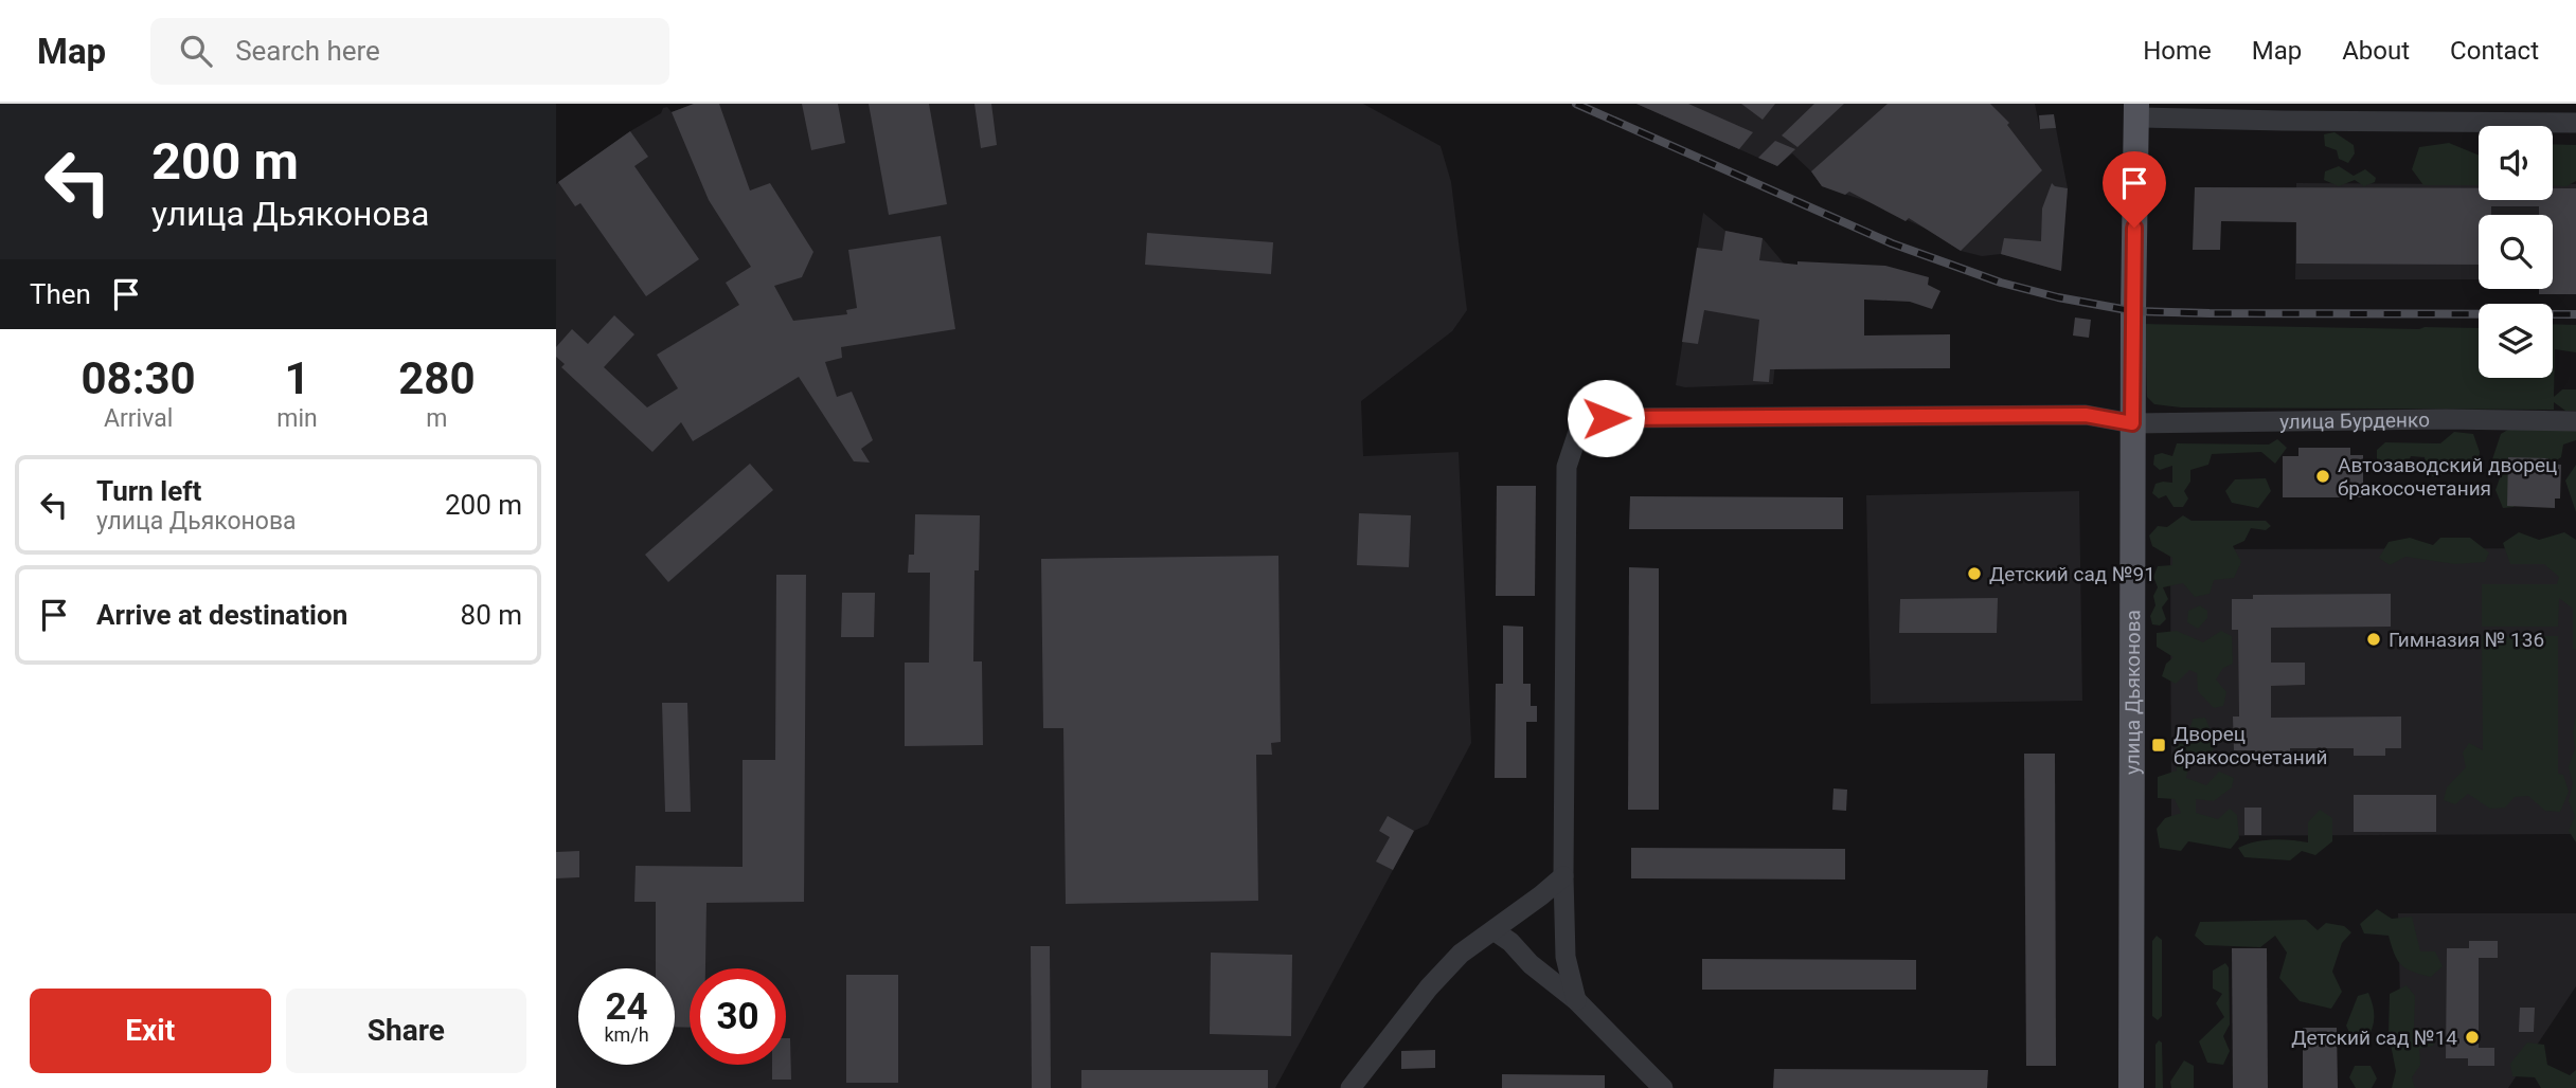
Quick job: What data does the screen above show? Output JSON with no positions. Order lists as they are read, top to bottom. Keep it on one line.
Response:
{"streets":{"main road":["улица Дьяконова"],"street":["улица Бурденко"]},"crossings":[["улица Бурденко","улица Дьяконова"]],"places":{"other":["Автозаводский дворец бракосочетания","Детский сад №91","Гимназия № 136","Детский сад №14"],"transit":["Дворец бракосочетаний"]},"page":{"header":"Map","search":"Search here","nav":["Home","Map","About","Contact"],"turn":["200 m","улица Дьяконова"],"then":"Then","eta":["08:30","Arrival","1","min","280","m"],"list":[{"name":"Turn left","note":"улица Дьяконова","value":"200 m"},{"name":"Arrive at destination","value":"80 m"}],"speed":"24 km/h","limit":"30","buttons":["Exit","Share"]}}
